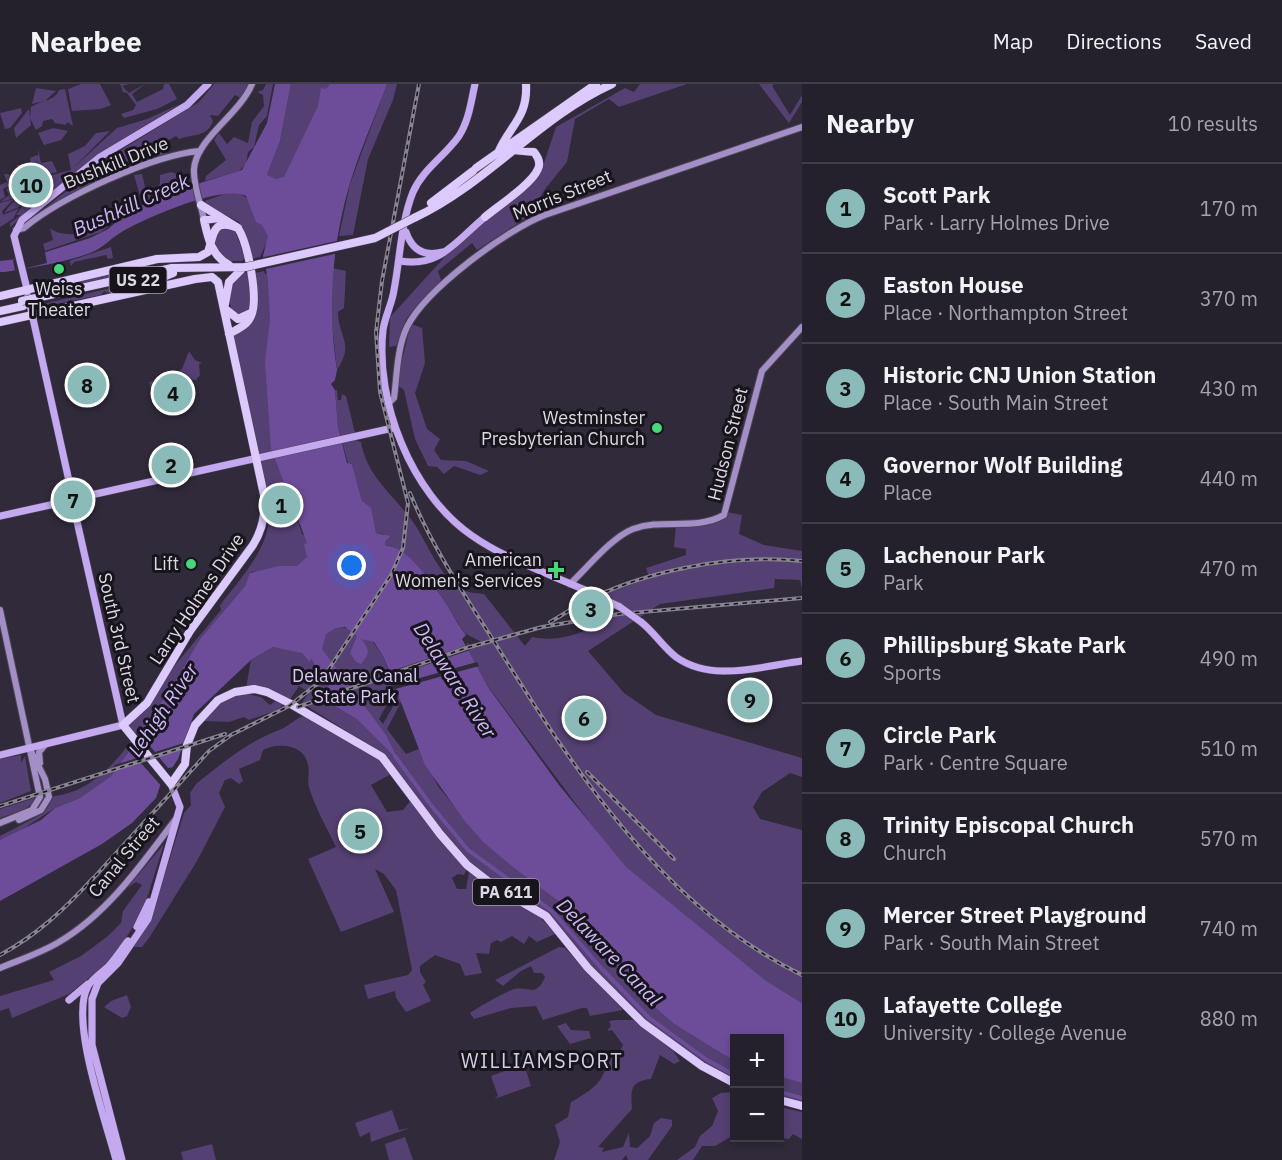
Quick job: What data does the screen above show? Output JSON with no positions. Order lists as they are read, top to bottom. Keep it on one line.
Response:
{"streets":{"highway":["US 22","Larry Holmes Drive","South 3rd Street","PA 611"],"street":["Bushkill Drive","Morris Street","Hudson Street","Canal Street"]},"crossings":[["Larry Holmes Drive","South 3rd Street"],["South 3rd Street","PA 611"]],"districts":["WILLIAMSPORT"],"water":["Bushkill Creek","Delaware River","Lehigh River","Delaware Canal"],"parks":["Delaware Canal State Park"],"places":{"other":["Weiss Theater","Westminster Presbyterian Church","Lift"],"health":["American Women's Services"]},"page":{"header":"Nearbee","nav":["Map","Directions","Saved"],"heading":["Nearby","10 results"],"list":[{"mark":"1","name":"Scott Park","note":"Park · Larry Holmes Drive","value":"170 m"},{"mark":"2","name":"Easton House","note":"Place · Northampton Street","value":"370 m"},{"mark":"3","name":"Historic CNJ Union Station","note":"Place · South Main Street","value":"430 m"},{"mark":"4","name":"Governor Wolf Building","note":"Place","value":"440 m"},{"mark":"5","name":"Lachenour Park","note":"Park","value":"470 m"},{"mark":"6","name":"Phillipsburg Skate Park","note":"Sports","value":"490 m"},{"mark":"7","name":"Circle Park","note":"Park · Centre Square","value":"510 m"},{"mark":"8","name":"Trinity Episcopal Church","note":"Church","value":"570 m"},{"mark":"9","name":"Mercer Street Playground","note":"Park · South Main Street","value":"740 m"},{"mark":"10","name":"Lafayette College","note":"University · College Avenue","value":"880 m"}],"pins":["10","8","4","2","7","1","3","9","6","5"],"map_buttons":["+","−"]}}
